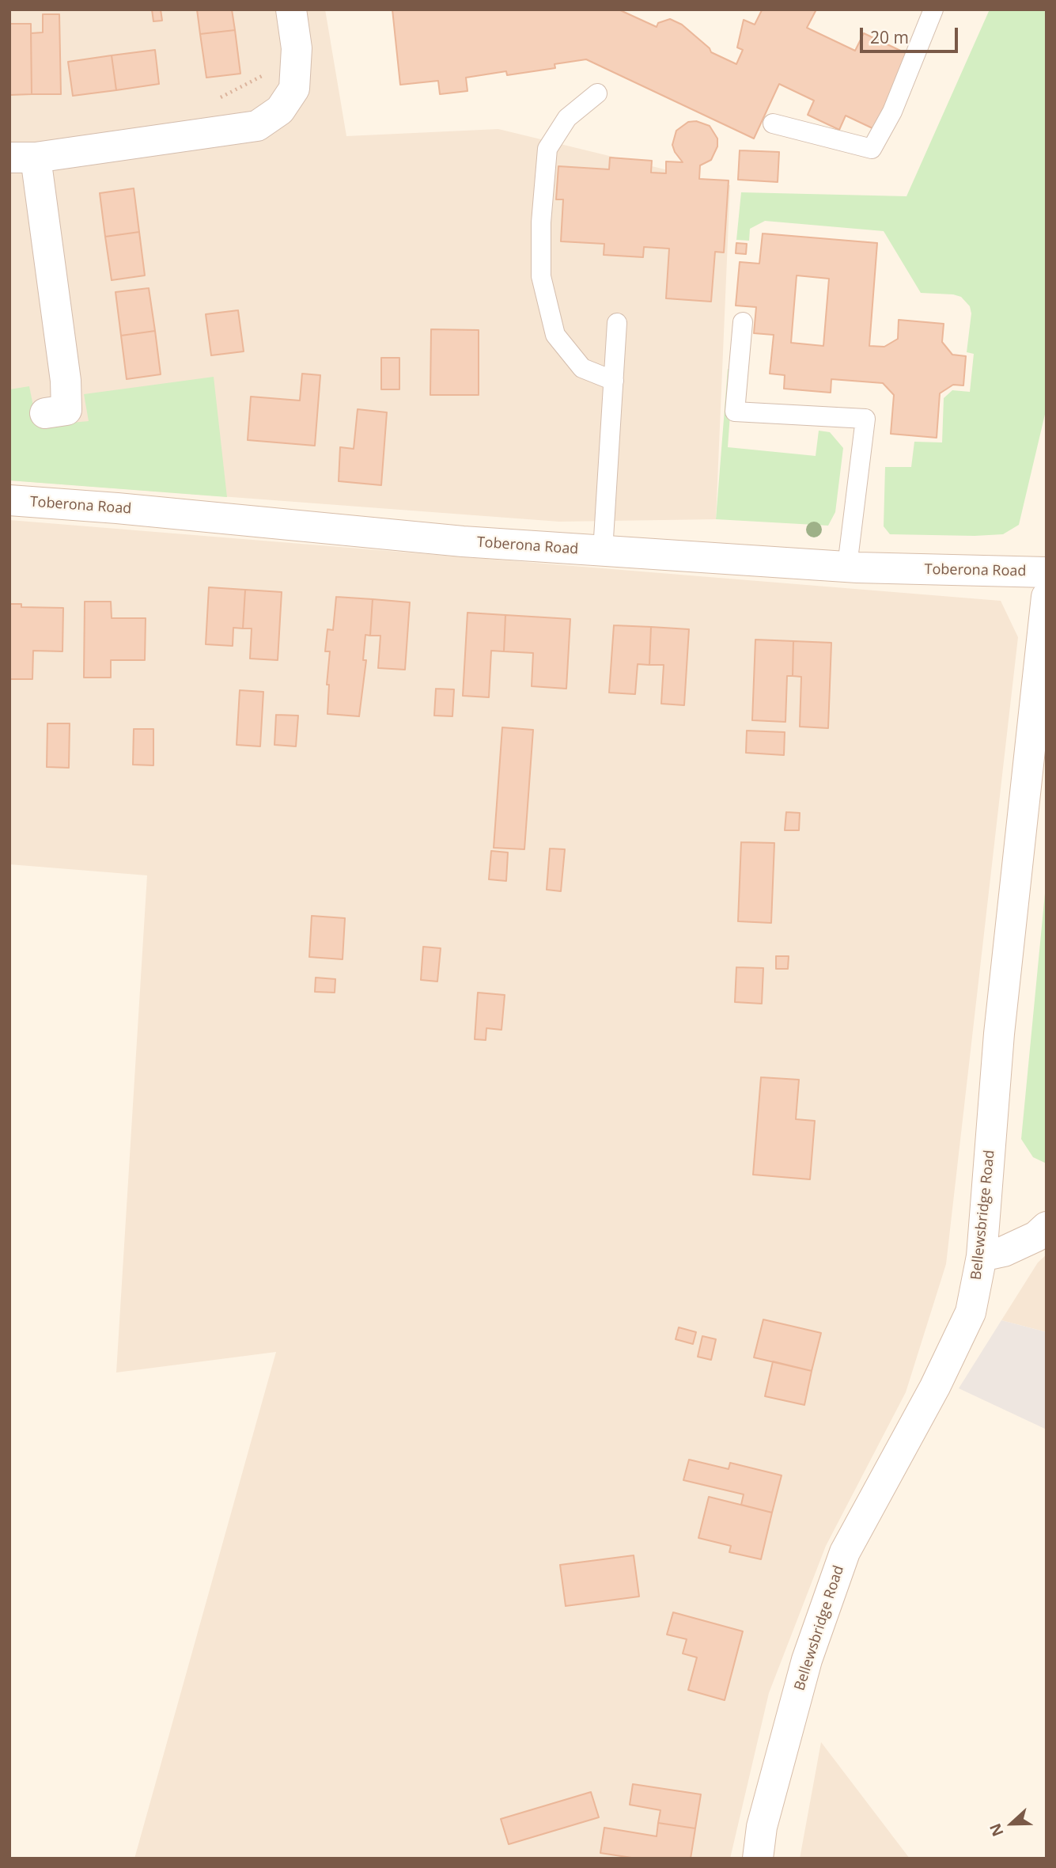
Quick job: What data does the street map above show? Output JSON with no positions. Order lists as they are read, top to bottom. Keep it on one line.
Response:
{"streets":{"street":["Toberona Road","Bellewsbridge Road"]},"scale_bar":"20 m","north":"left"}
